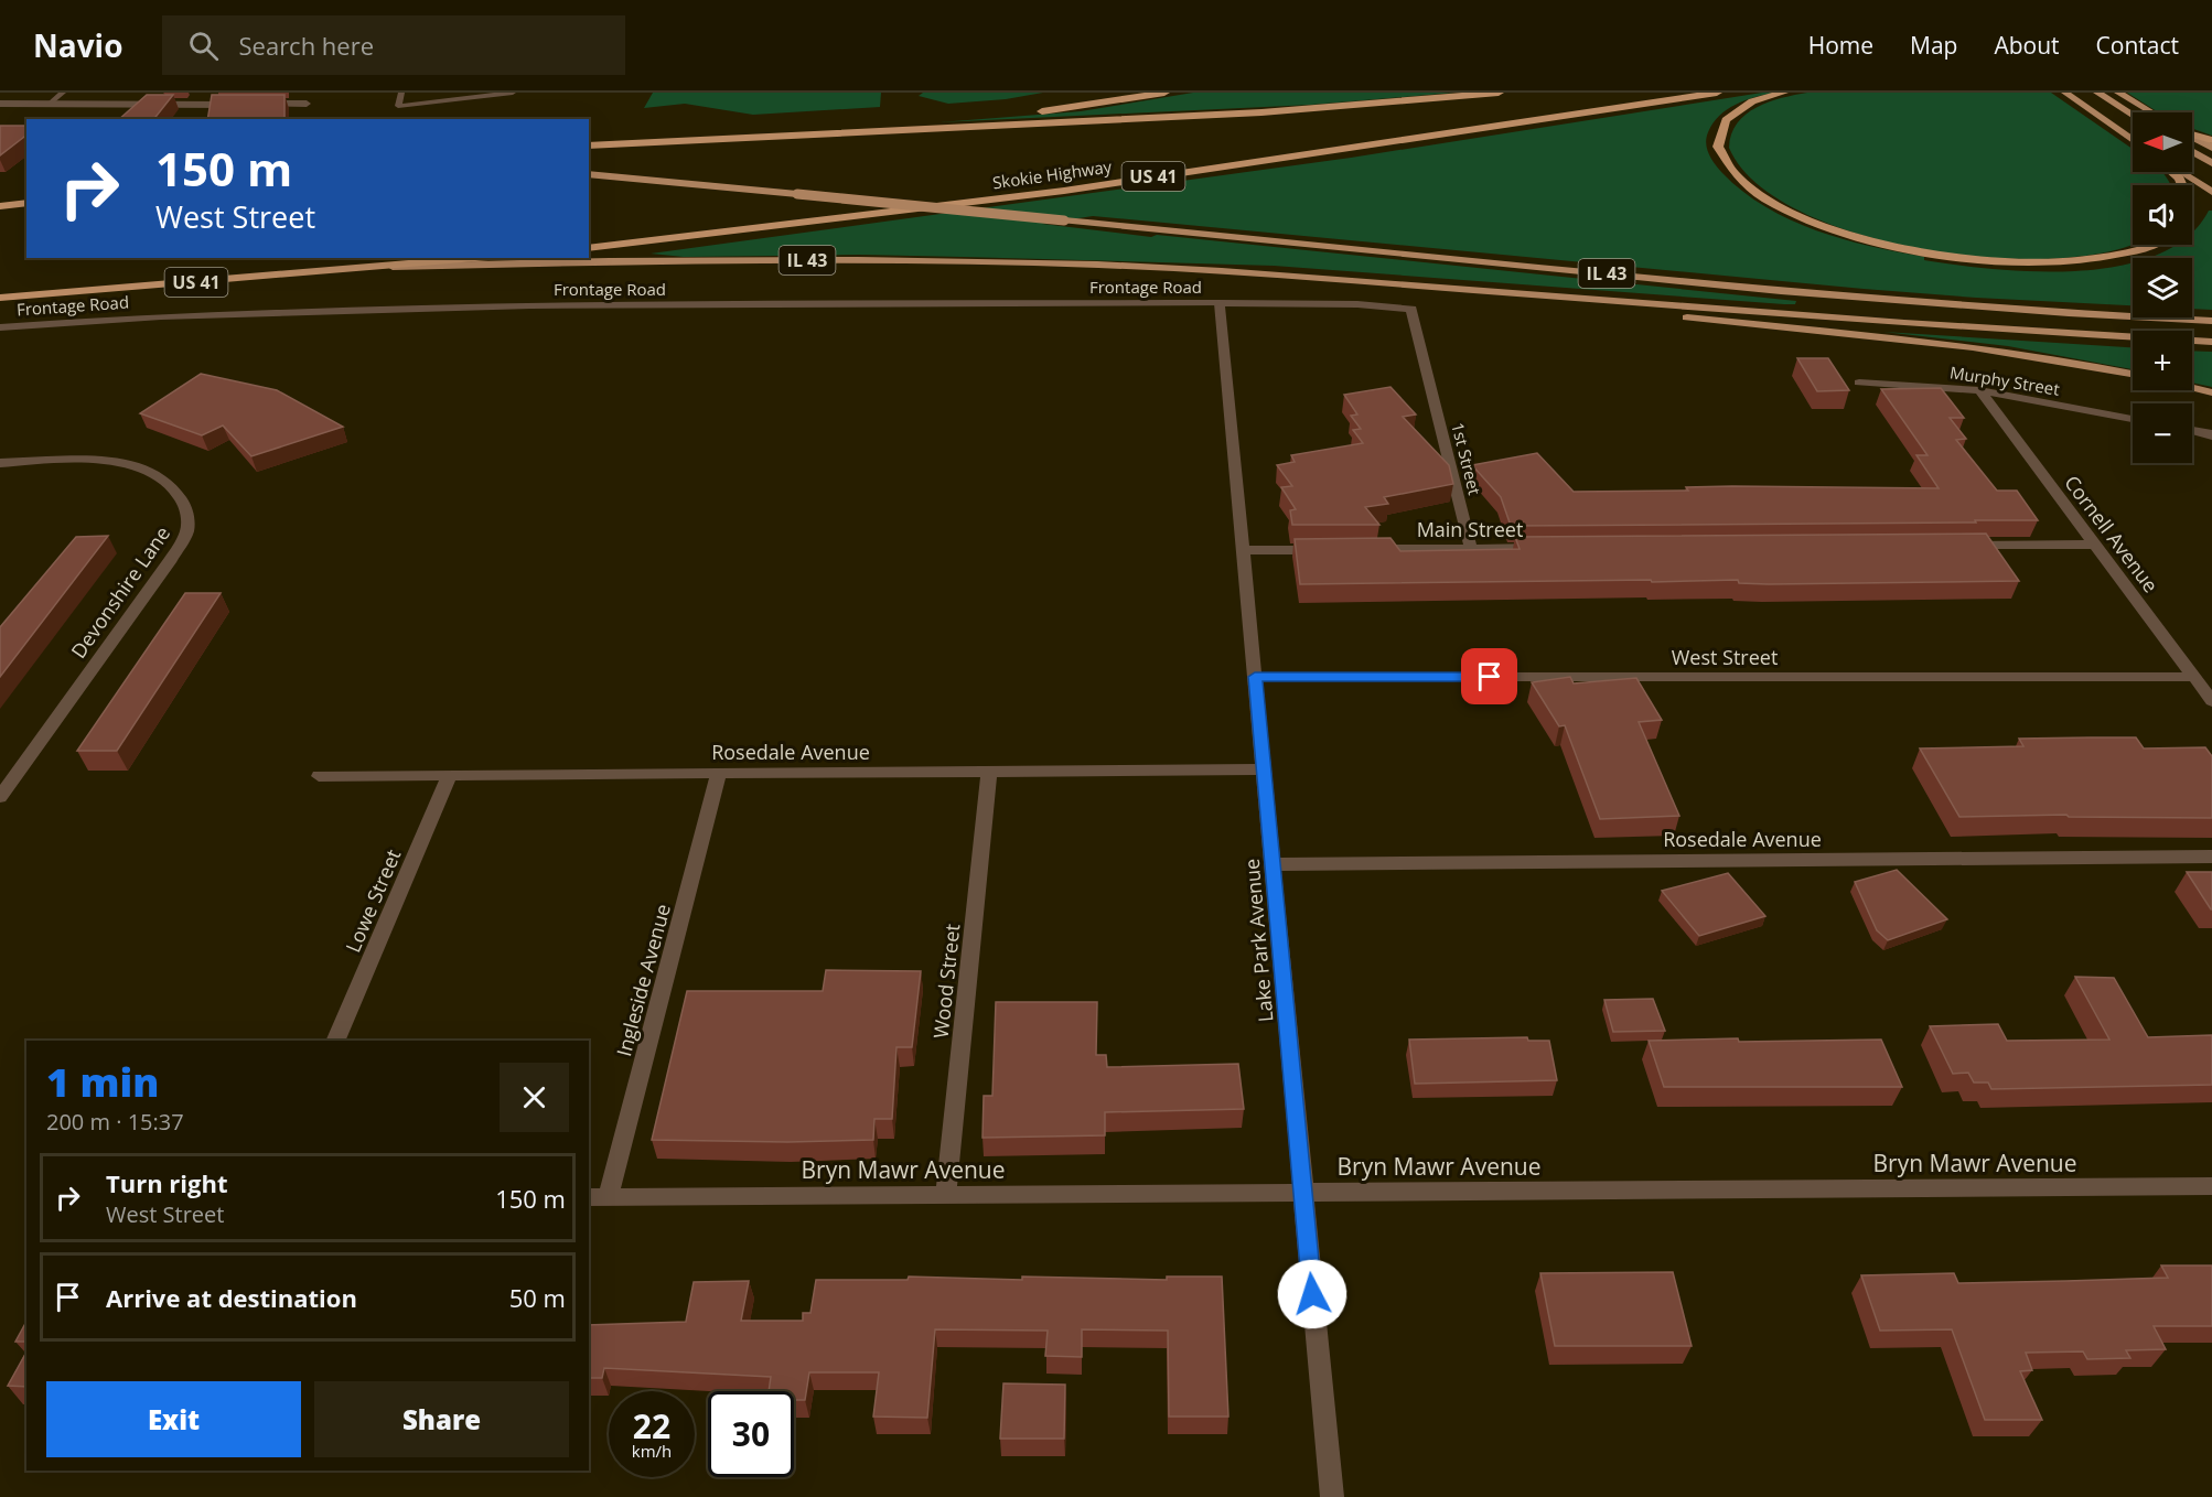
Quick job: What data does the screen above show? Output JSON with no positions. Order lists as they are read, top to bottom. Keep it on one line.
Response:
{"streets":{"highway":["Skokie Highway","US 41"],"main road":["IL 43"],"street":["Frontage Road","Murphy Street","1st Street","Main Street","Cornell Avenue","Devonshire Lane","West Street","Rosedale Avenue","Lowe Street","Lake Park Avenue","Ingleside Avenue","Wood Street","Bryn Mawr Avenue"]},"crossings":[["US 41","IL 43"],["Frontage Road","1st Street"],["Frontage Road","Lake Park Avenue"],["Murphy Street","Cornell Avenue"],["1st Street","Main Street"],["Cornell Avenue","West Street"],["West Street","Lake Park Avenue"],["Rosedale Avenue","Lowe Street"],["Rosedale Avenue","Lake Park Avenue"],["Rosedale Avenue","Ingleside Avenue"],["Rosedale Avenue","Wood Street"],["Lake Park Avenue","Bryn Mawr Avenue"],["Ingleside Avenue","Bryn Mawr Avenue"],["Wood Street","Bryn Mawr Avenue"]],"north":"left","page":{"header":"Navio","search":"Search here","nav":["Home","Map","About","Contact"],"map_buttons":["+","−"],"turn":["150 m","West Street"],"heading":["1 min","200 m · 15:37"],"list":[{"name":"Turn right","note":"West Street","value":"150 m"},{"name":"Arrive at destination","value":"50 m"}],"buttons":["Exit","Share"],"speed":"22 km/h","limit":"30"}}
